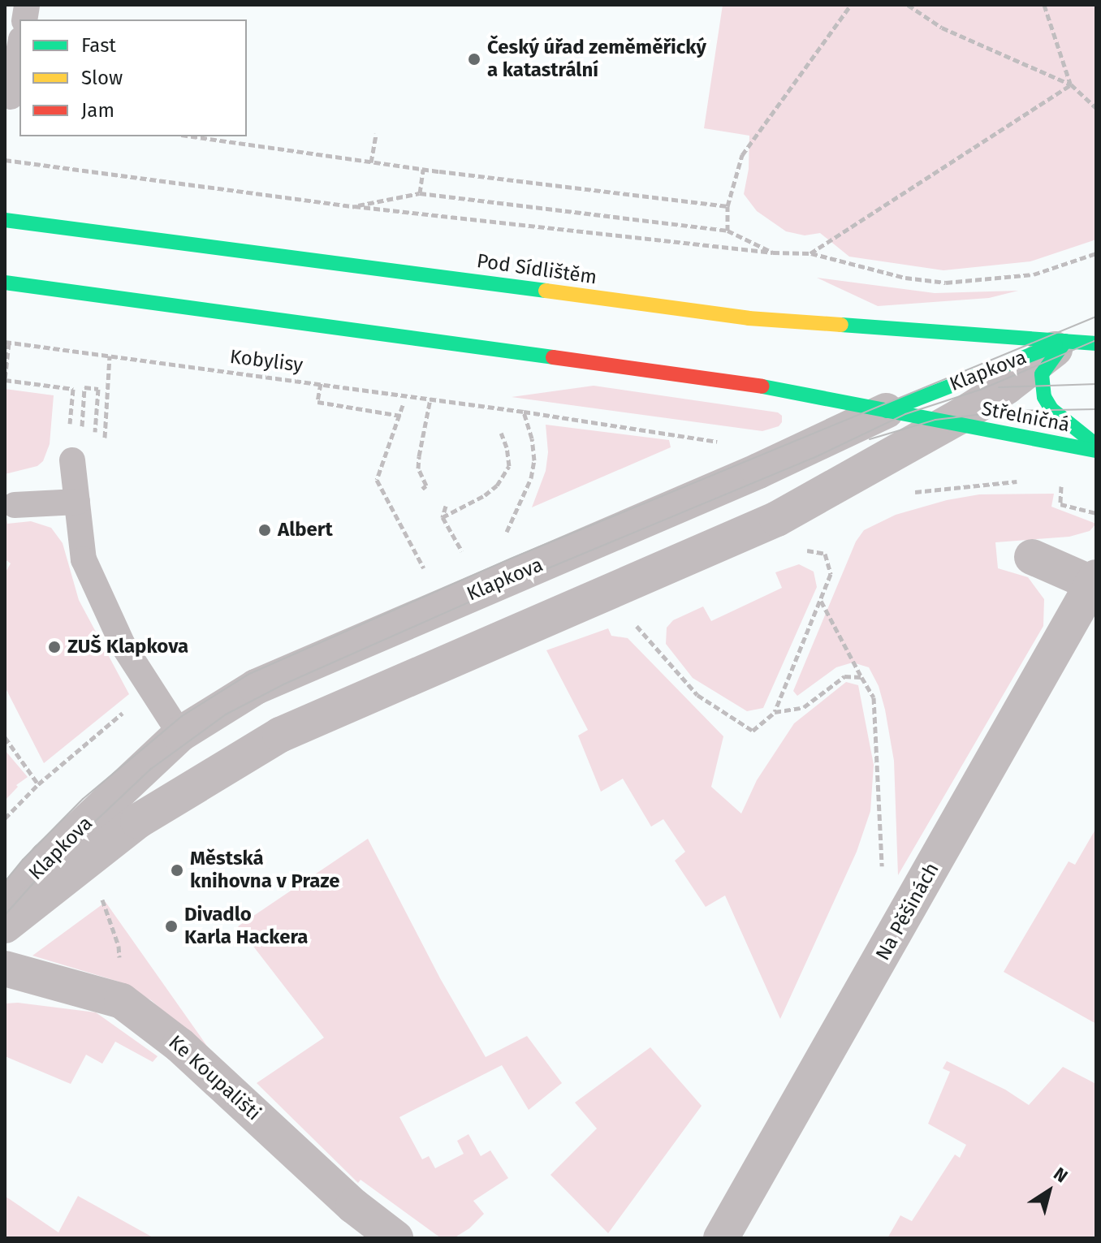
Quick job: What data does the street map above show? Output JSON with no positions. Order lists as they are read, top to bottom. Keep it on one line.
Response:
{"streets":{"main road":["Pod Sídlištěm","Klapkova","Střelničná"],"street":["Na Pěšinách","Ke Koupališti"],"path":["Kobylisy"]},"crossings":[["Pod Sídlištěm","Klapkova"],["Klapkova","Střelničná"]],"places":["Český úřad zeměměřický a katastrální","Albert","ZUŠ Klapkova","Městská knihovna v Praze","Divadlo Karla Hackera"],"legend":["Fast","Slow","Jam"],"north":"top right"}
